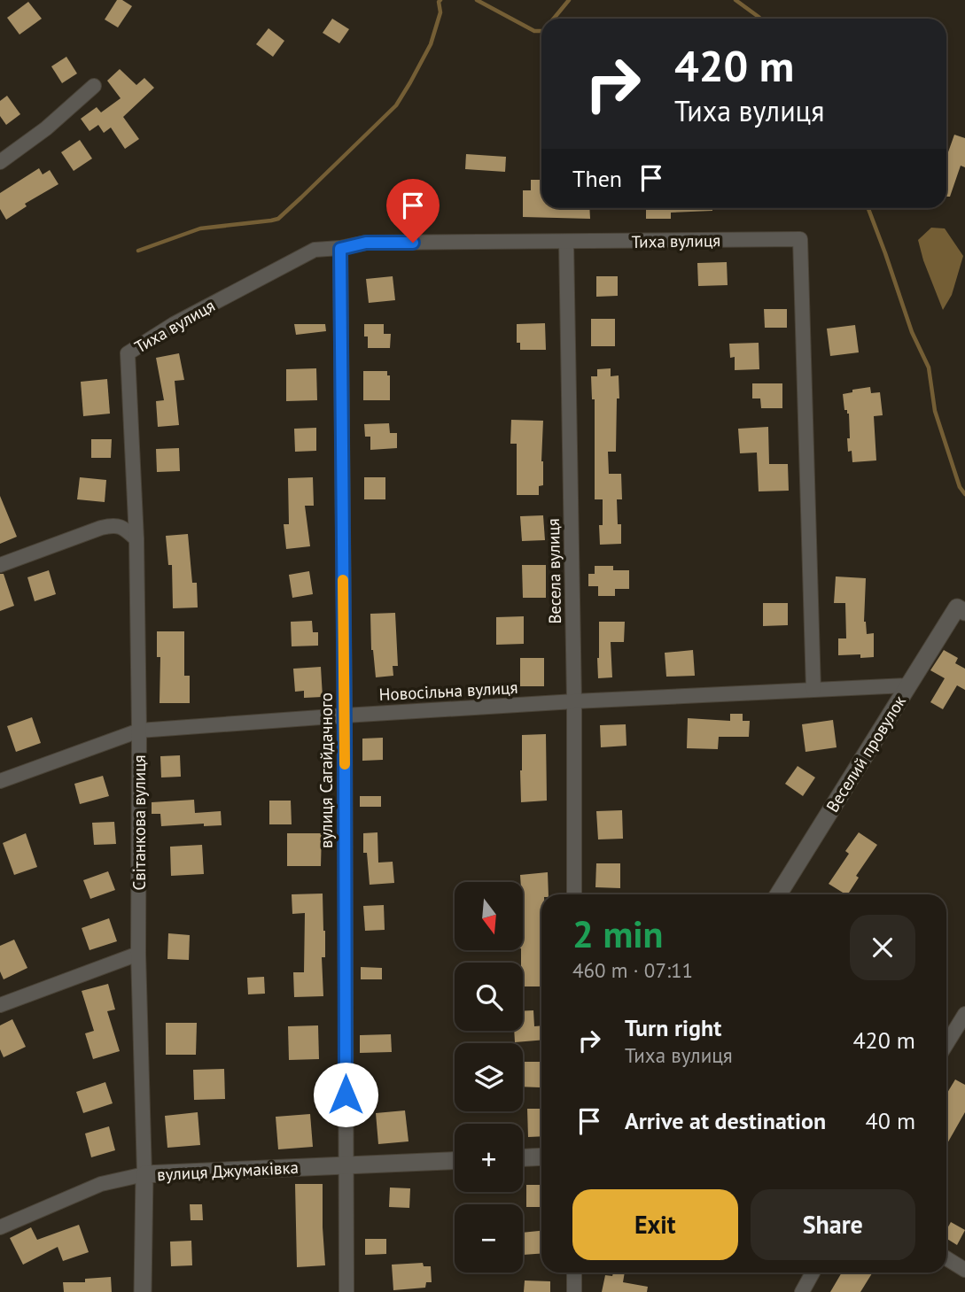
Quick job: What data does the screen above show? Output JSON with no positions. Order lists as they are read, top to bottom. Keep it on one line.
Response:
{"streets":{"street":["Тиха вулиця","Весела вулиця","Новосільна вулиця","Веселий провулок","вулиця Сагайдачного","Світанкова вулиця","вулиця Джумаківка"]},"crossings":[["Тиха вулиця","Весела вулиця"],["Тиха вулиця","Новосільна вулиця"],["Тиха вулиця","вулиця Сагайдачного"],["Тиха вулиця","Світанкова вулиця"],["Весела вулиця","Новосільна вулиця"],["Новосільна вулиця","Веселий провулок"],["Новосільна вулиця","вулиця Сагайдачного"],["Новосільна вулиця","Світанкова вулиця"],["вулиця Сагайдачного","вулиця Джумаківка"],["Світанкова вулиця","вулиця Джумаківка"]],"north":"bottom","page":{"turn":["420 m","Тиха вулиця"],"then":"Then","map_buttons":["+","−"],"heading":["2 min","460 m · 07:11"],"list":[{"name":"Turn right","note":"Тиха вулиця","value":"420 m"},{"name":"Arrive at destination","value":"40 m"}],"buttons":["Exit","Share"]}}
